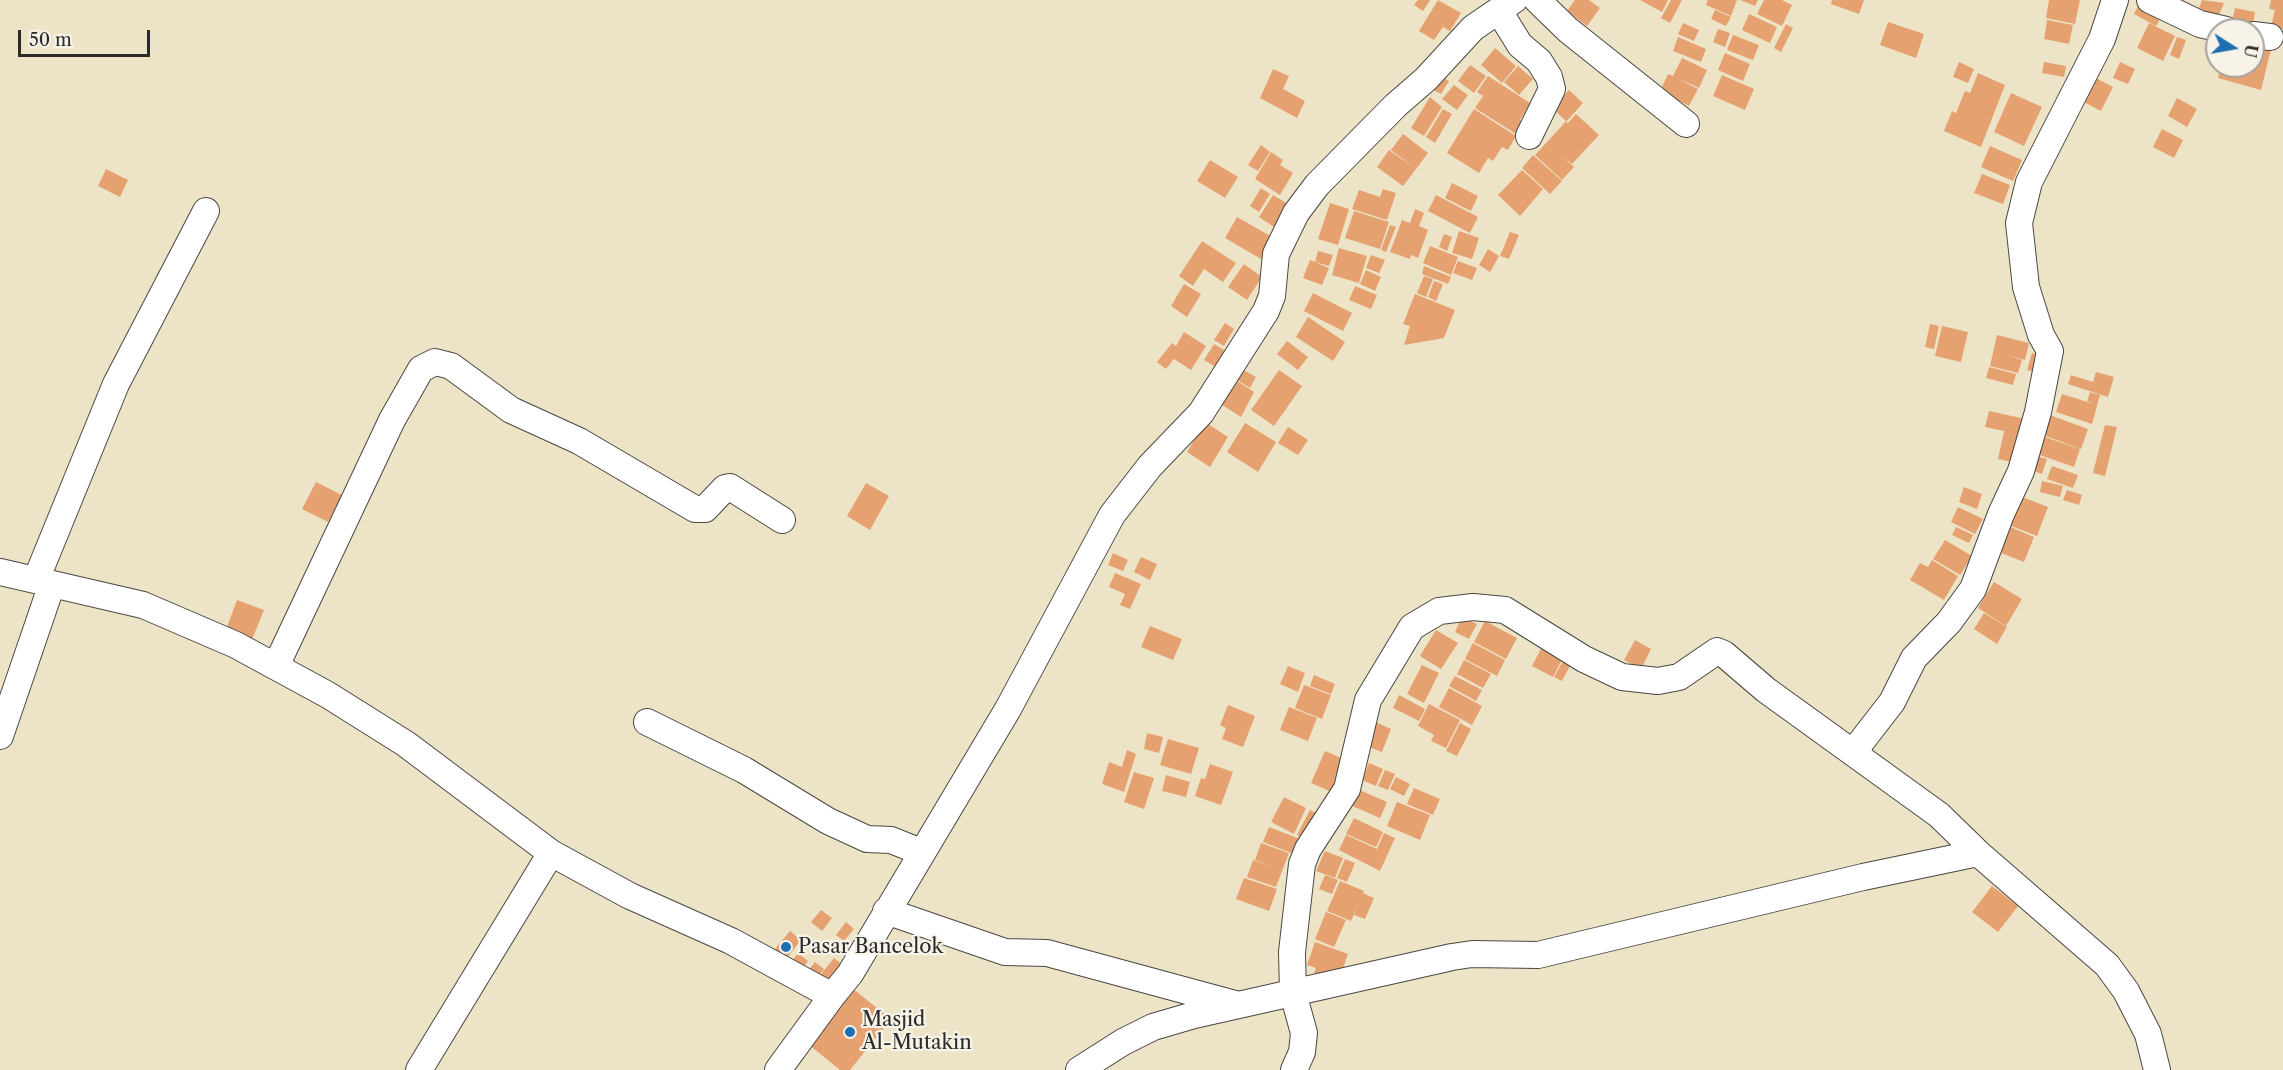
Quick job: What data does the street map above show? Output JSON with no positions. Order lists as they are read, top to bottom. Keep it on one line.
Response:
{"places":["Pasar Bancelok","Masjid Al-Mutakin"],"scale_bar":"50 m","north":"right"}
